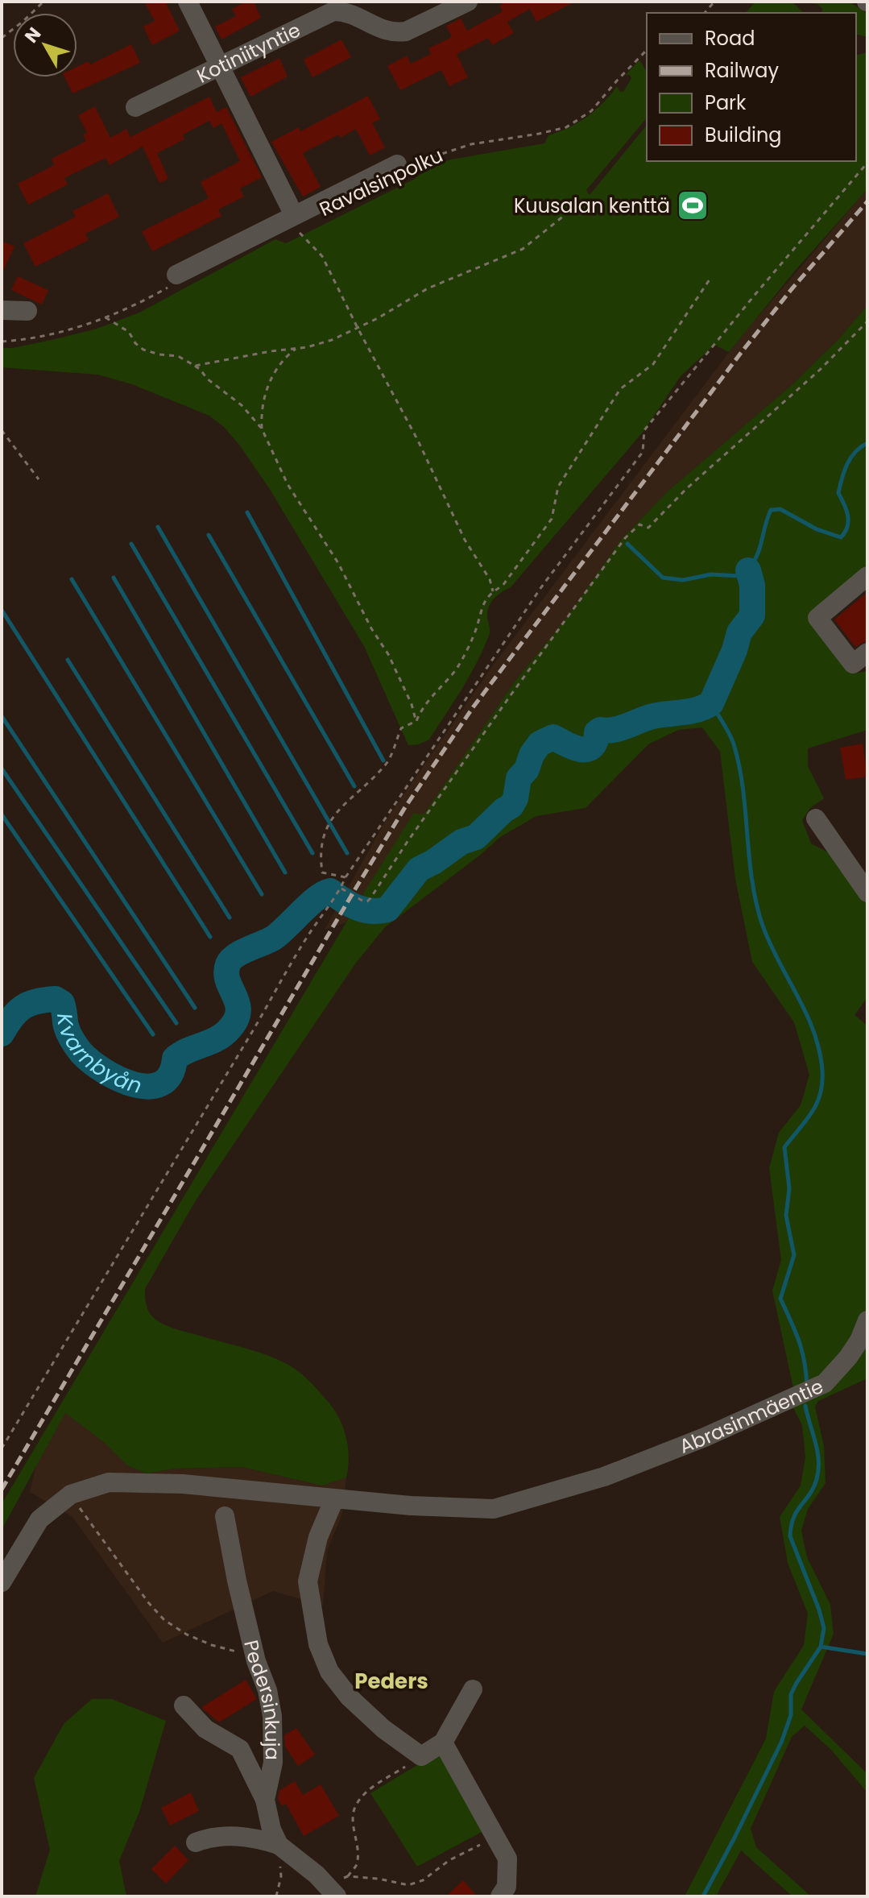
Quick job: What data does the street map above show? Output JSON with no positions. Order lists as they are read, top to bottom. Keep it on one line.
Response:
{"streets":{"street":["Kotiniityntie","Ravalsinpolku","Abrasinmäentie","Pedersinkuja"]},"districts":["Peders"],"water":["Kvarnbyån"],"places":{"sports":["Kuusalan kenttä"]},"legend":["Road","Railway","Park","Building"],"north":"top left"}
